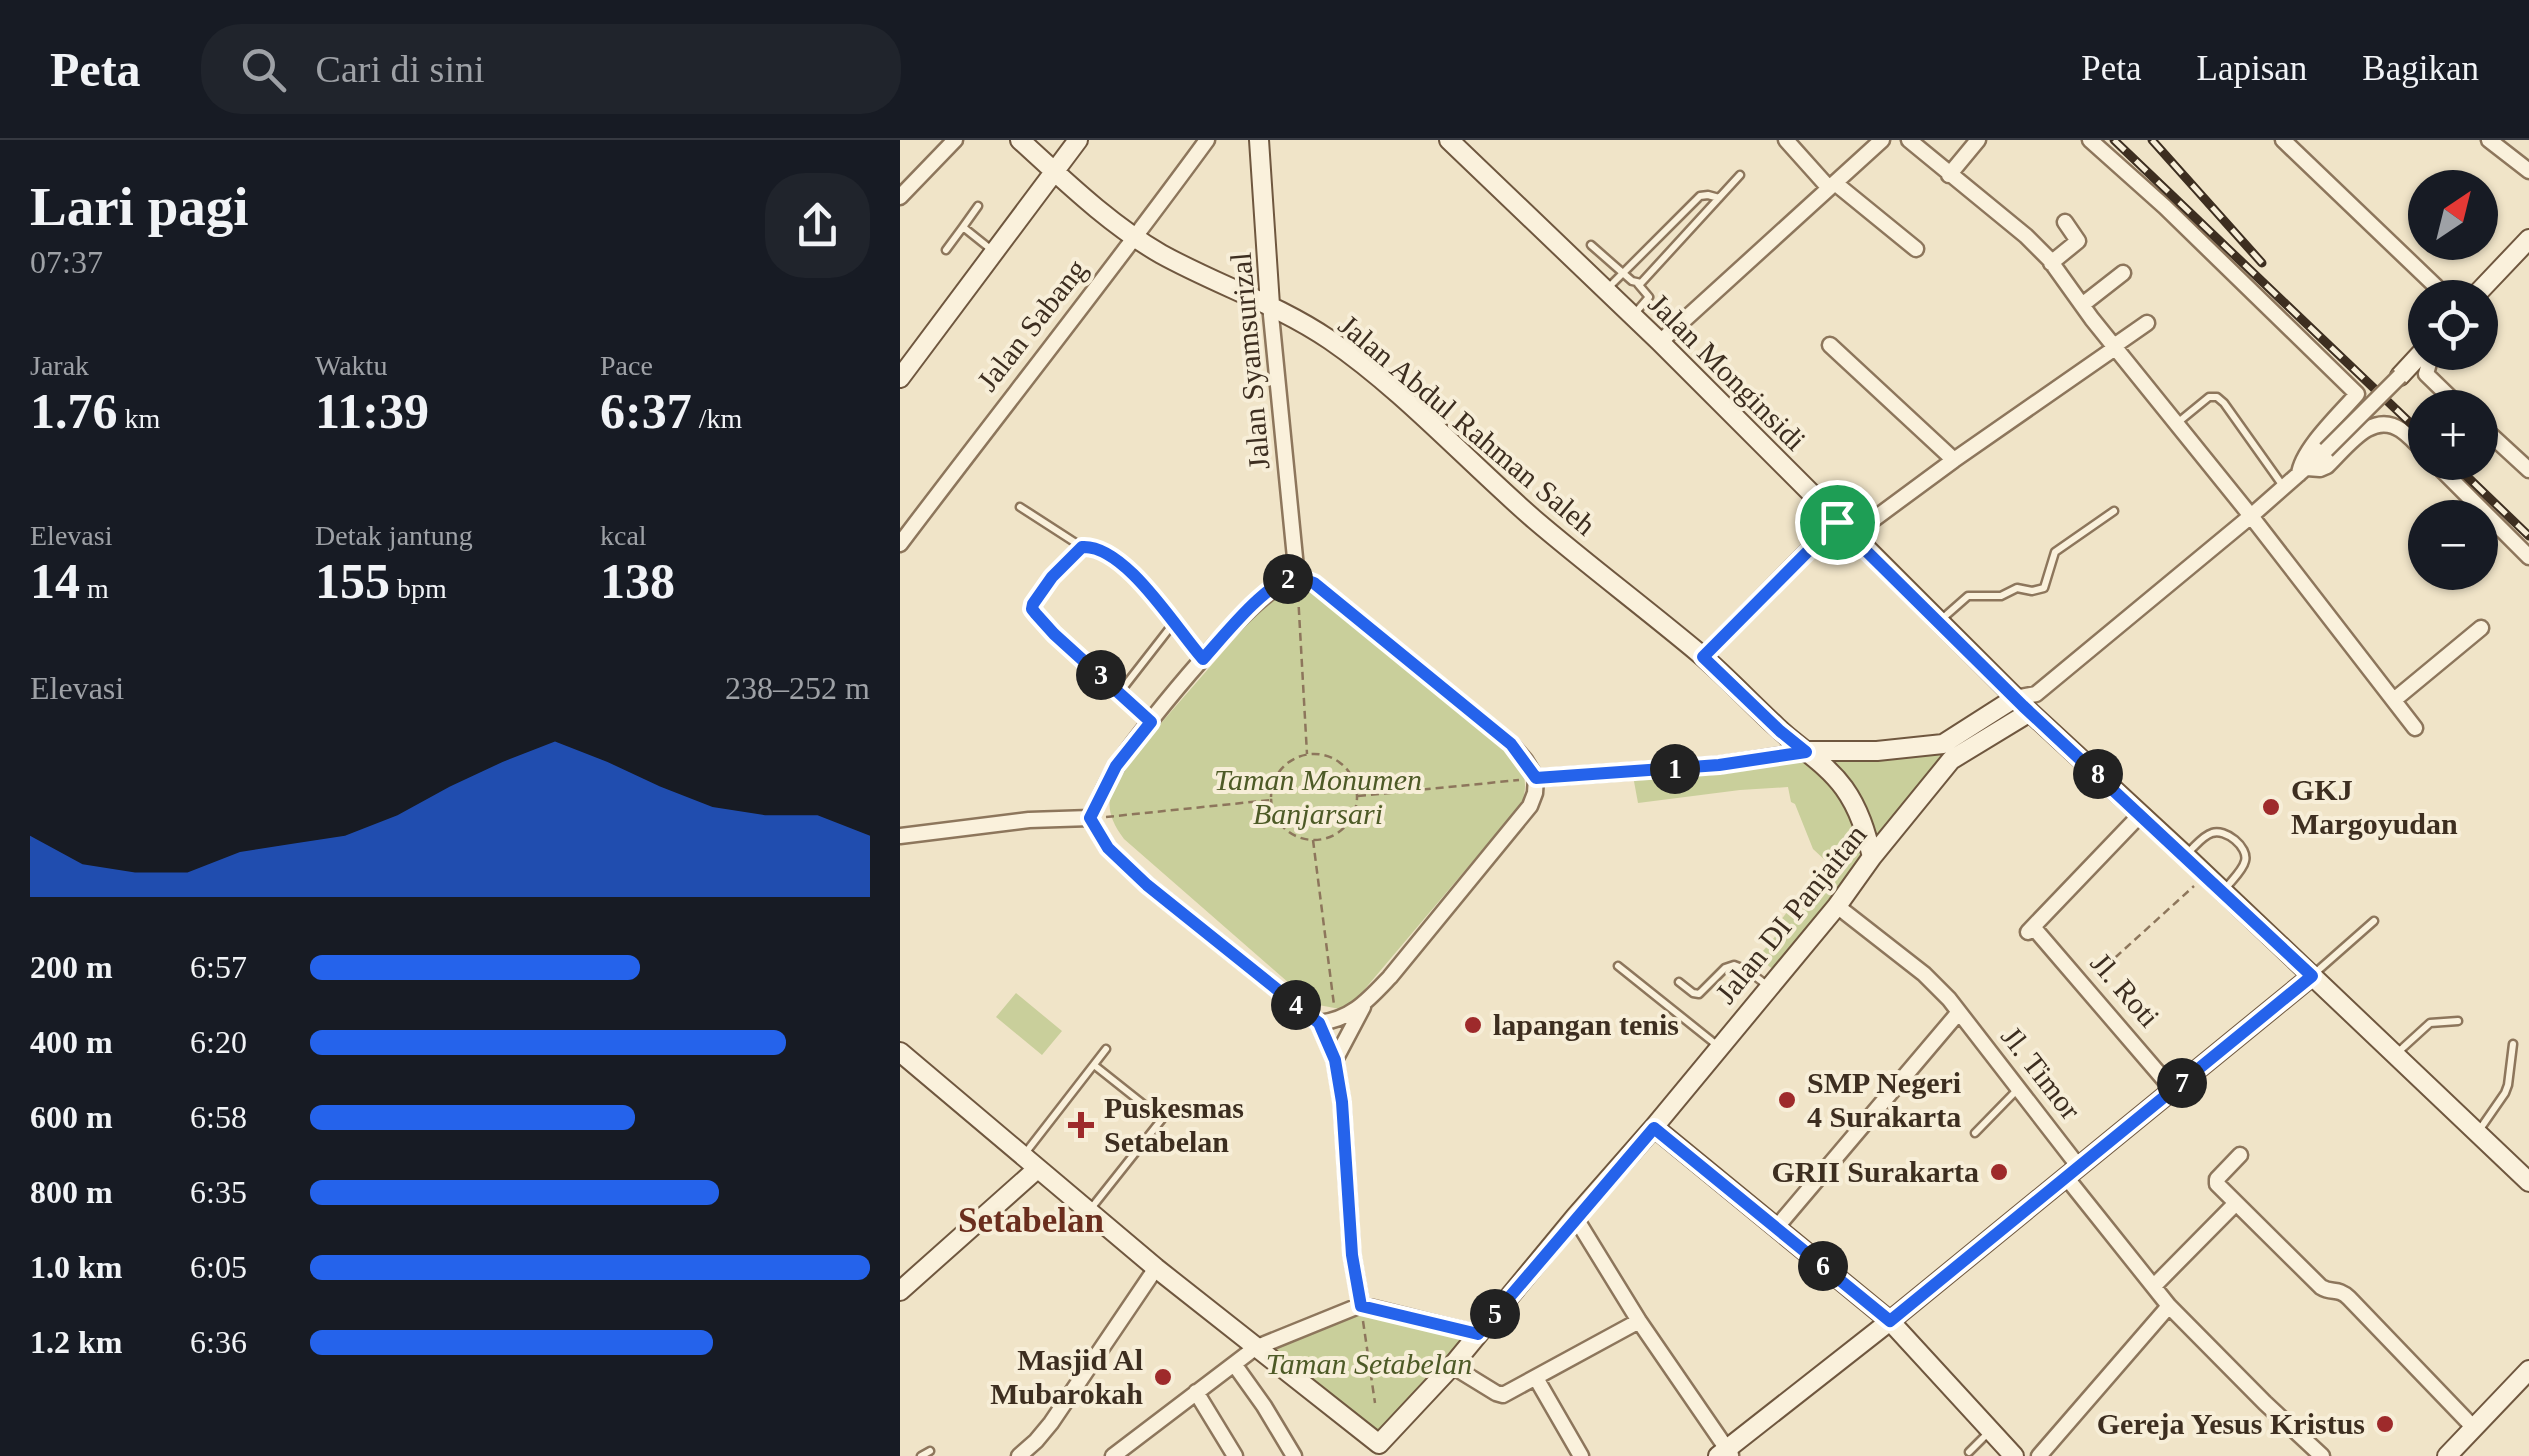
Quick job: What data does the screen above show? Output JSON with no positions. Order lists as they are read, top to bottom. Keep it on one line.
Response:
{"streets":{"main road":["Jalan Syamsurizal","Jalan Monginsidi","Jalan Abdul Rahman Saleh","Jalan DI Panjaitan"],"street":["Jalan Sabang","Jl. Roti","Jl. Timor"]},"crossings":[["Jalan Sabang","Jalan Abdul Rahman Saleh"],["Jalan Syamsurizal","Jalan Abdul Rahman Saleh"],["Jalan Monginsidi","Jalan DI Panjaitan"],["Jalan Monginsidi","Jl. Roti"],["Jalan Abdul Rahman Saleh","Jalan DI Panjaitan"],["Jalan DI Panjaitan","Jl. Timor"]],"districts":["Setabelan"],"parks":["Taman Monumen Banjarsari","Taman Setabelan"],"places":{"other":["GKJ Margoyudan","lapangan tenis","SMP Negeri 4 Surakarta","GRII Surakarta","Masjid Al Mubarokah","Gereja Yesus Kristus"],"health":["Puskesmas Setabelan"]},"north":"top right","page":{"header":"Peta","search":"Cari di sini","nav":["Peta","Lapisan","Bagikan"],"heading":["Lari pagi","07:37"],"map_buttons":["+","−"],"stats":[["Jarak","1.76 km"],["Waktu","11:39"],["Pace","6:37 /km"],["Elevasi","14 m"],["Detak jantung","155 bpm"],["kcal","138"]],"pins":["2","3","1","8","4","7","6","5"],"chart":["Elevasi","238–252 m"],"list":[{"name":"200 m","note":"6:57"},{"name":"400 m","note":"6:20"},{"name":"600 m","note":"6:58"},{"name":"800 m","note":"6:35"},{"name":"1.0 km","note":"6:05"},{"name":"1.2 km","note":"6:36"}]}}
